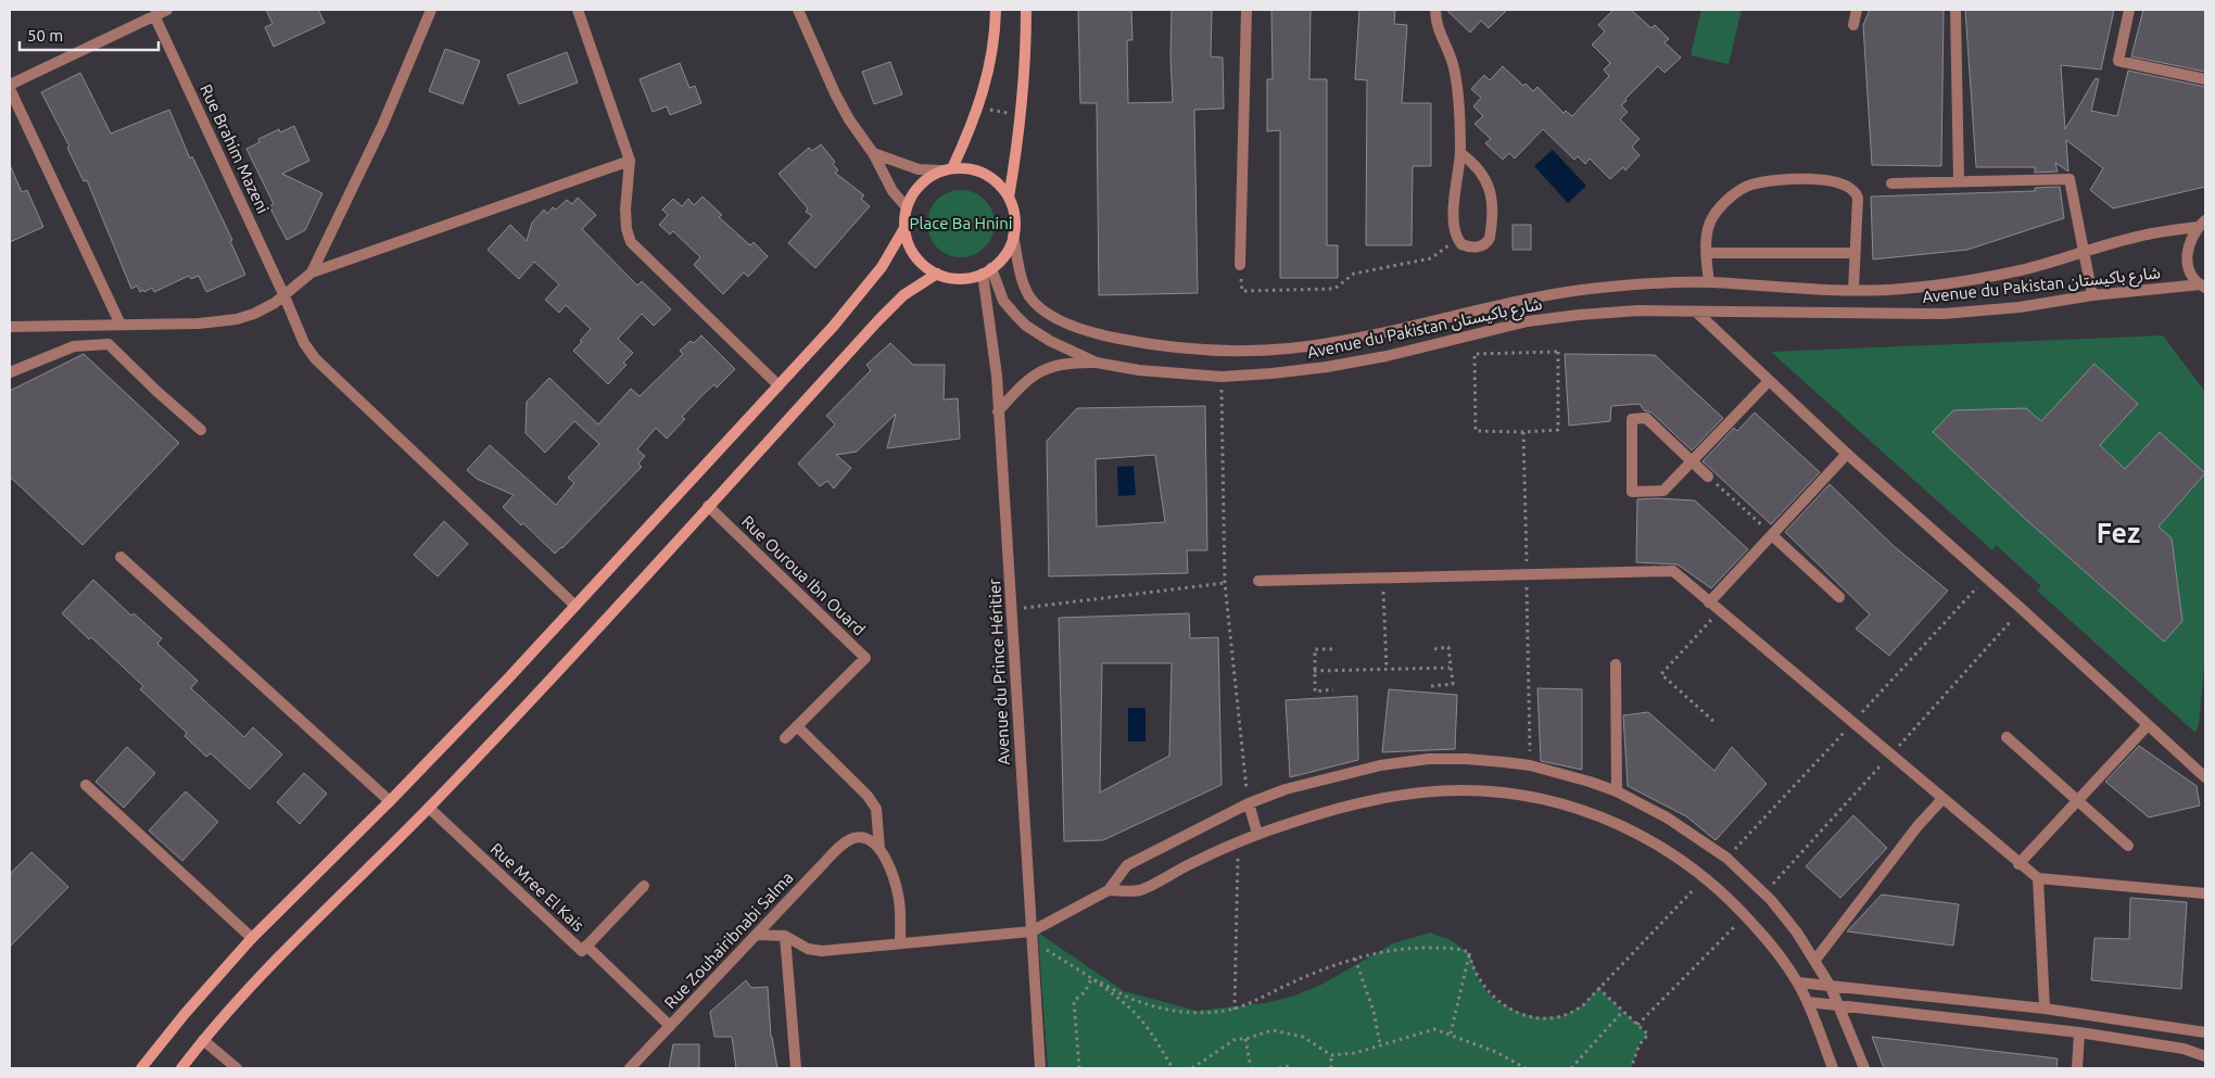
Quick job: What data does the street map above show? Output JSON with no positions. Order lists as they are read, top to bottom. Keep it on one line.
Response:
{"streets":{"street":["Rue Brahim Mazeni","Avenue du Pakistan شارع باكيستان","Rue Ouroua Ibn Ouard","Avenue du Prince Héritier","Rue Mree El Kais","Rue Zouhairibnabi Salma"]},"crossings":[["Avenue du Pakistan شارع باكيستان","Avenue du Prince Héritier"]],"districts":["Fez"],"parks":["Place Ba Hnini"],"scale_bar":"50 m"}
